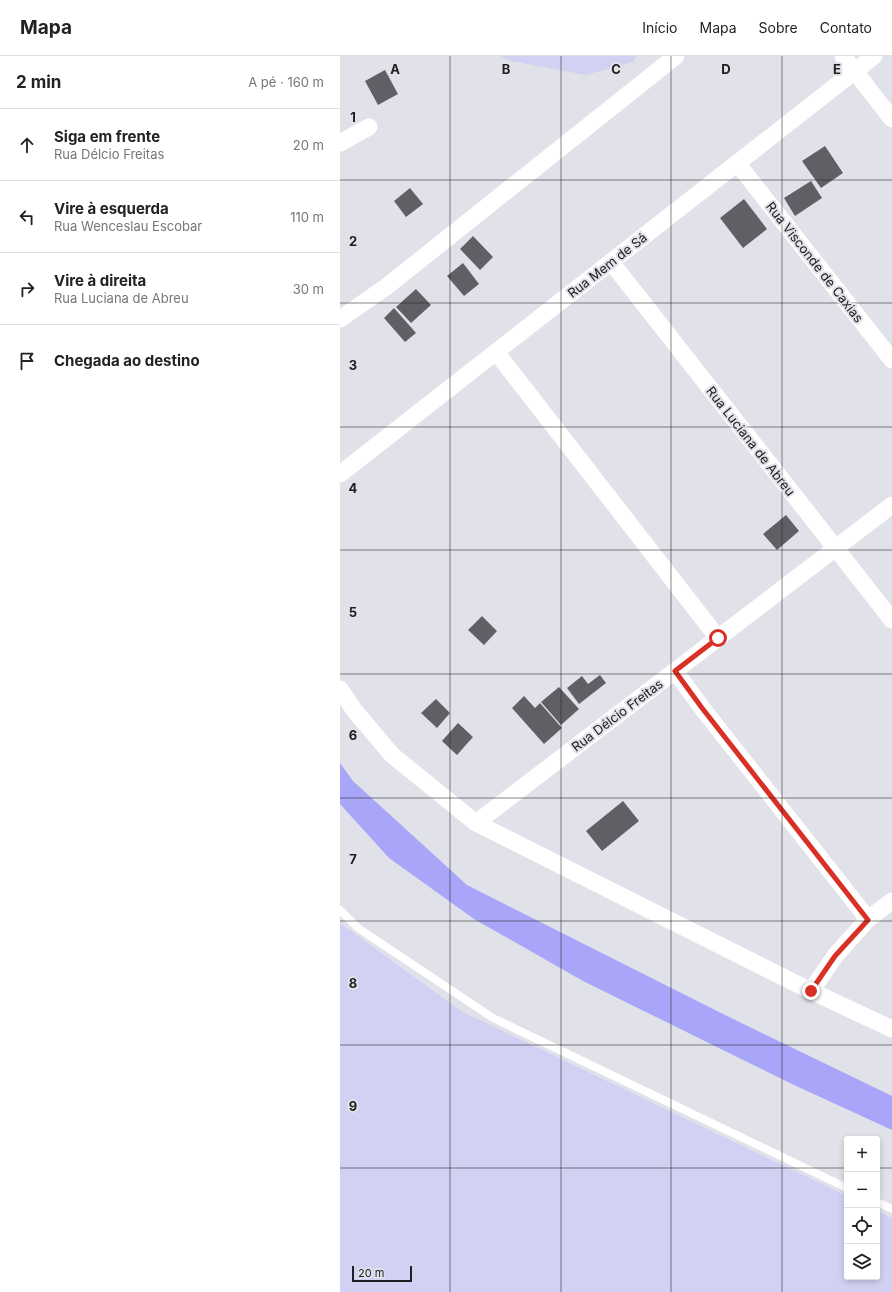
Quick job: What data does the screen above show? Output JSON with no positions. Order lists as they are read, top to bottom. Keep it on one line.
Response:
{"streets":{"street":["Rua Visconde de Caxias","Rua Mem de Sá","Rua Luciana de Abreu","Rua Délcio Freitas"]},"crossings":[["Rua Visconde de Caxias","Rua Mem de Sá"],["Rua Mem de Sá","Rua Luciana de Abreu"],["Rua Luciana de Abreu","Rua Délcio Freitas"]],"scale_bar":"20 m","page":{"header":"Mapa","nav":["Início","Mapa","Sobre","Contato"],"heading":["2 min","A pé · 160 m"],"list":[["Siga em frente","Rua Délcio Freitas","20 m"],["Vire à esquerda","Rua Wenceslau Escobar","110 m"],["Vire à direita","Rua Luciana de Abreu","30 m"],"Chegada ao destino"],"map_buttons":["+","−"],"scale":"20 m"},"grid":{"columns":["A","B","C","D","E"],"rows":["1","2","3","4","5","6","7","8","9"]}}
